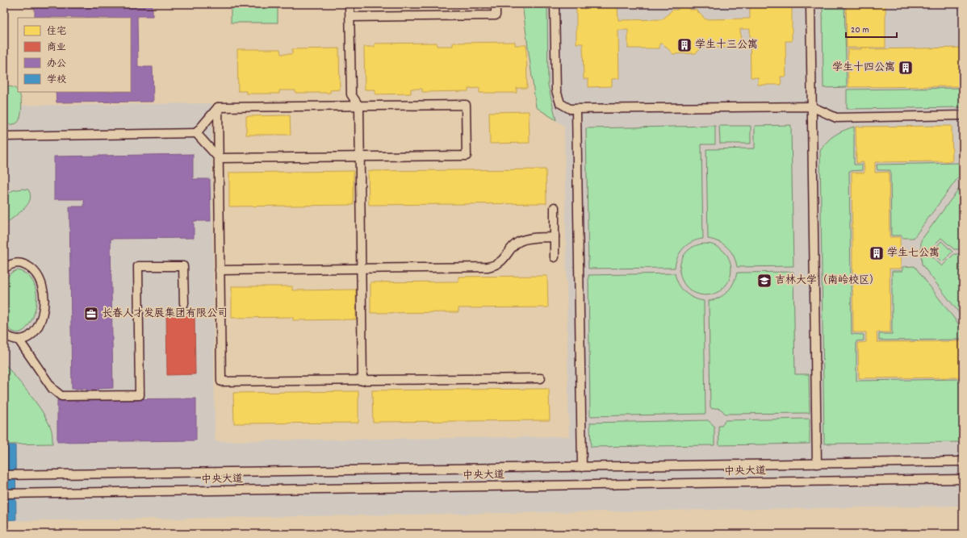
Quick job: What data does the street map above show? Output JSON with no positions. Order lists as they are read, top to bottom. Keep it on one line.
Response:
{"streets":{"lane":["中央大道"]},"places":{"building":["学生十三公寓","学生十四公寓","学生七公寓"],"school or university":["吉林大学（南岭校区）"],"office":["长春人才发展集团有限公司"]},"legend":["住宅","商业","办公","学校"],"scale_bar":"20 m"}
